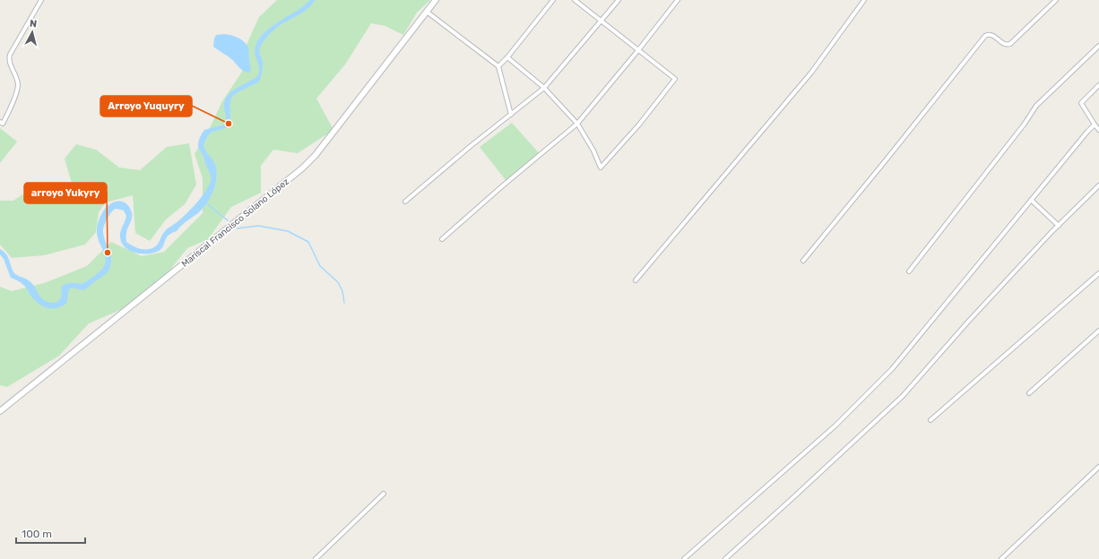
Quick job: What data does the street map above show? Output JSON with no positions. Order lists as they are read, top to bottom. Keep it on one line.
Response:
{"streets":{"main road":["Mariscal Francisco Solano López"]},"places":["Arroyo Yuquyry","arroyo Yukyry"],"scale_bar":"100 m","north":"top"}
